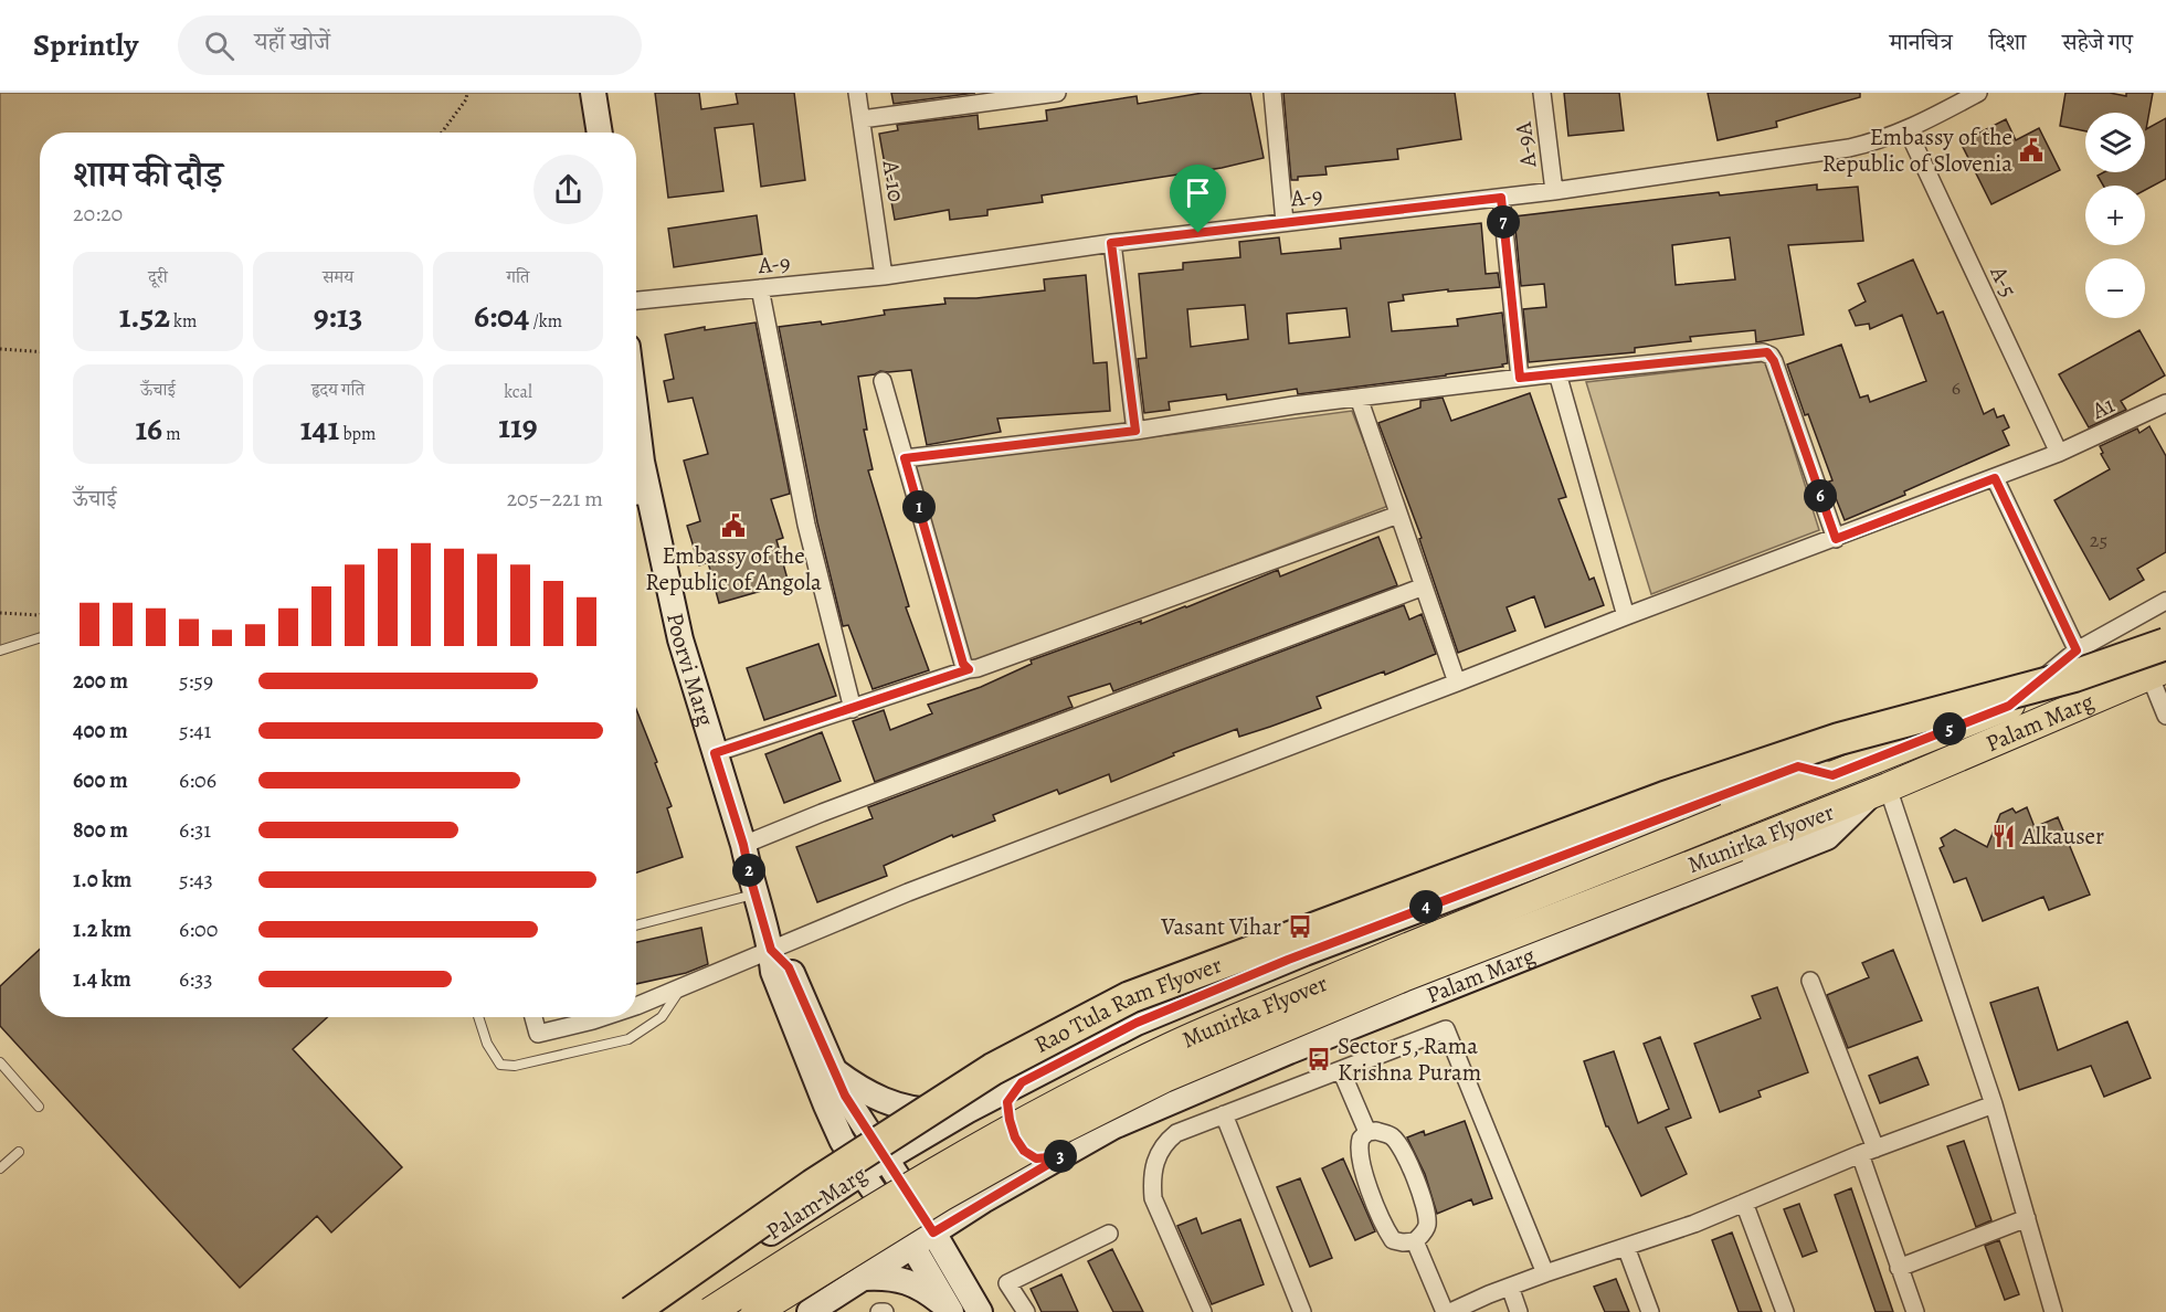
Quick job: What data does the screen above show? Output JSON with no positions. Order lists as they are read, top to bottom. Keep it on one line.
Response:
{"streets":{"highway":["Rao Tula Ram Flyover"],"main road":["Poorvi Marg","Palam Marg","Munirka Flyover"],"street":["A-9A","A-10","A-9","A-5","A1"]},"crossings":[["A-9A","A-9"],["A-10","A-9"],["A-9","A-5"],["A-5","A1"],["A1","Poorvi Marg"],["Poorvi Marg","Palam Marg"],["Palam Marg","Munirka Flyover"],["Palam Marg","Rao Tula Ram Flyover"]],"places":{"public building":["Embassy of the Republic of Slovenia","Embassy of the Republic of Angola"],"restaurant":["Alkauser"],"bus stop":["Vasant Vihar","Sector 5, Rama Krishna Puram"]},"house_numbers":["6","25"],"page":{"header":"Sprintly","search":"यहाँ खोजें","nav":["मानचित्र","दिशा","सहेजे गए"],"map_buttons":["+","−"],"heading":["शाम की दौड़","20:20"],"pins":["7","6","1","5","2","4","3"],"stats":[["दूरी","1.52 km"],["समय","9:13"],["गति","6:04 /km"],["ऊँचाई","16 m"],["हृदय गति","141 bpm"],["kcal","119"]],"chart":["ऊँचाई","205–221 m"],"list":[{"name":"200 m","note":"5:59"},{"name":"400 m","note":"5:41"},{"name":"600 m","note":"6:06"},{"name":"800 m","note":"6:31"},{"name":"1.0 km","note":"5:43"},{"name":"1.2 km","note":"6:00"},{"name":"1.4 km","note":"6:33"}]}}
